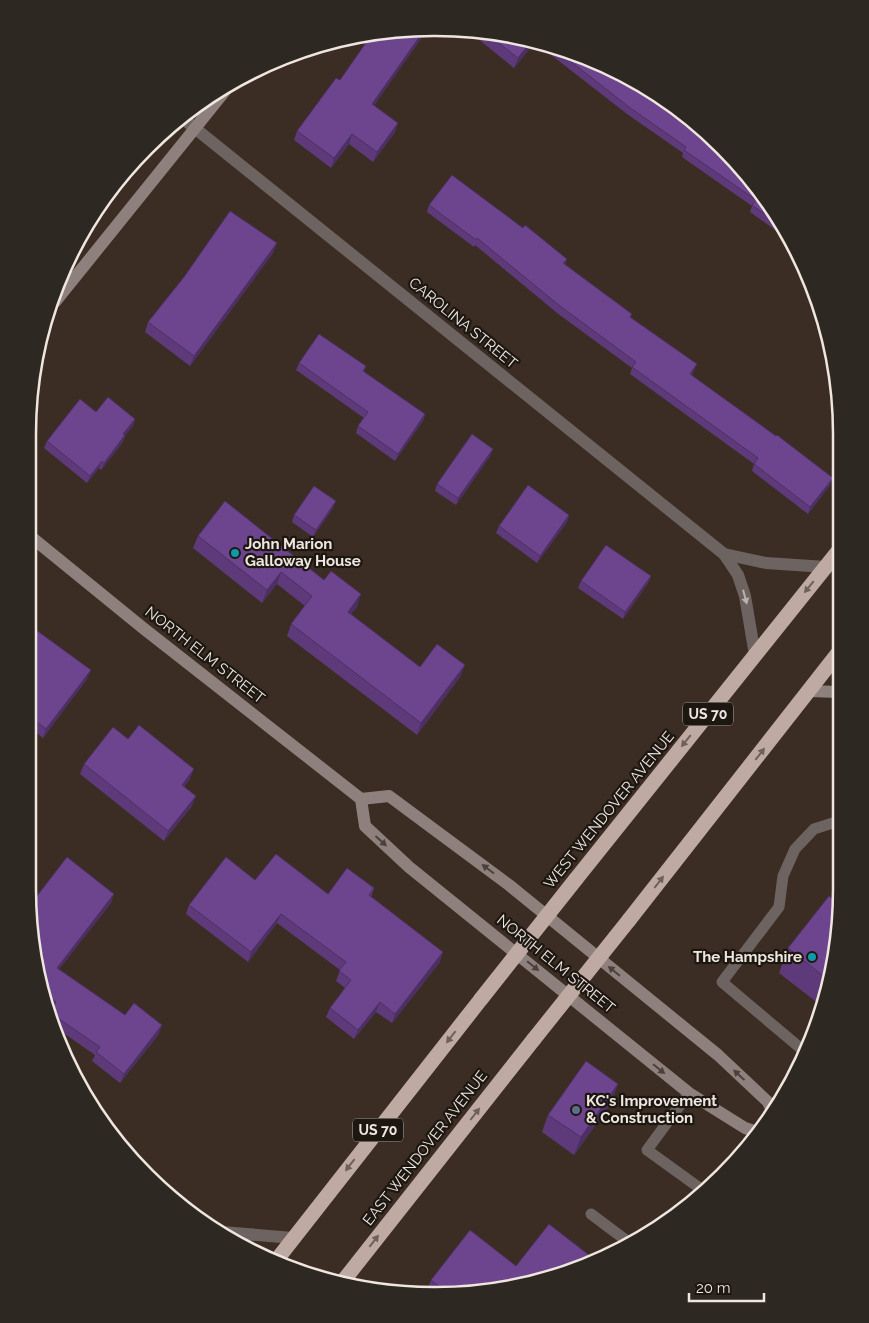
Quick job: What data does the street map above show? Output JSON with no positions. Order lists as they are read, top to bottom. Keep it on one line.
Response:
{"streets":{"highway":["US 70","WEST WENDOVER AVENUE","EAST WENDOVER AVENUE"],"main road":["NORTH ELM STREET"],"street":["CAROLINA STREET"]},"crossings":[["CAROLINA STREET","WEST WENDOVER AVENUE"],["US 70","WEST WENDOVER AVENUE"]],"one_way":["WEST WENDOVER AVENUE","EAST WENDOVER AVENUE"],"places":["John Marion Galloway House","The Hampshire","KC's Improvement & Construction"],"scale_bar":"20 m"}
